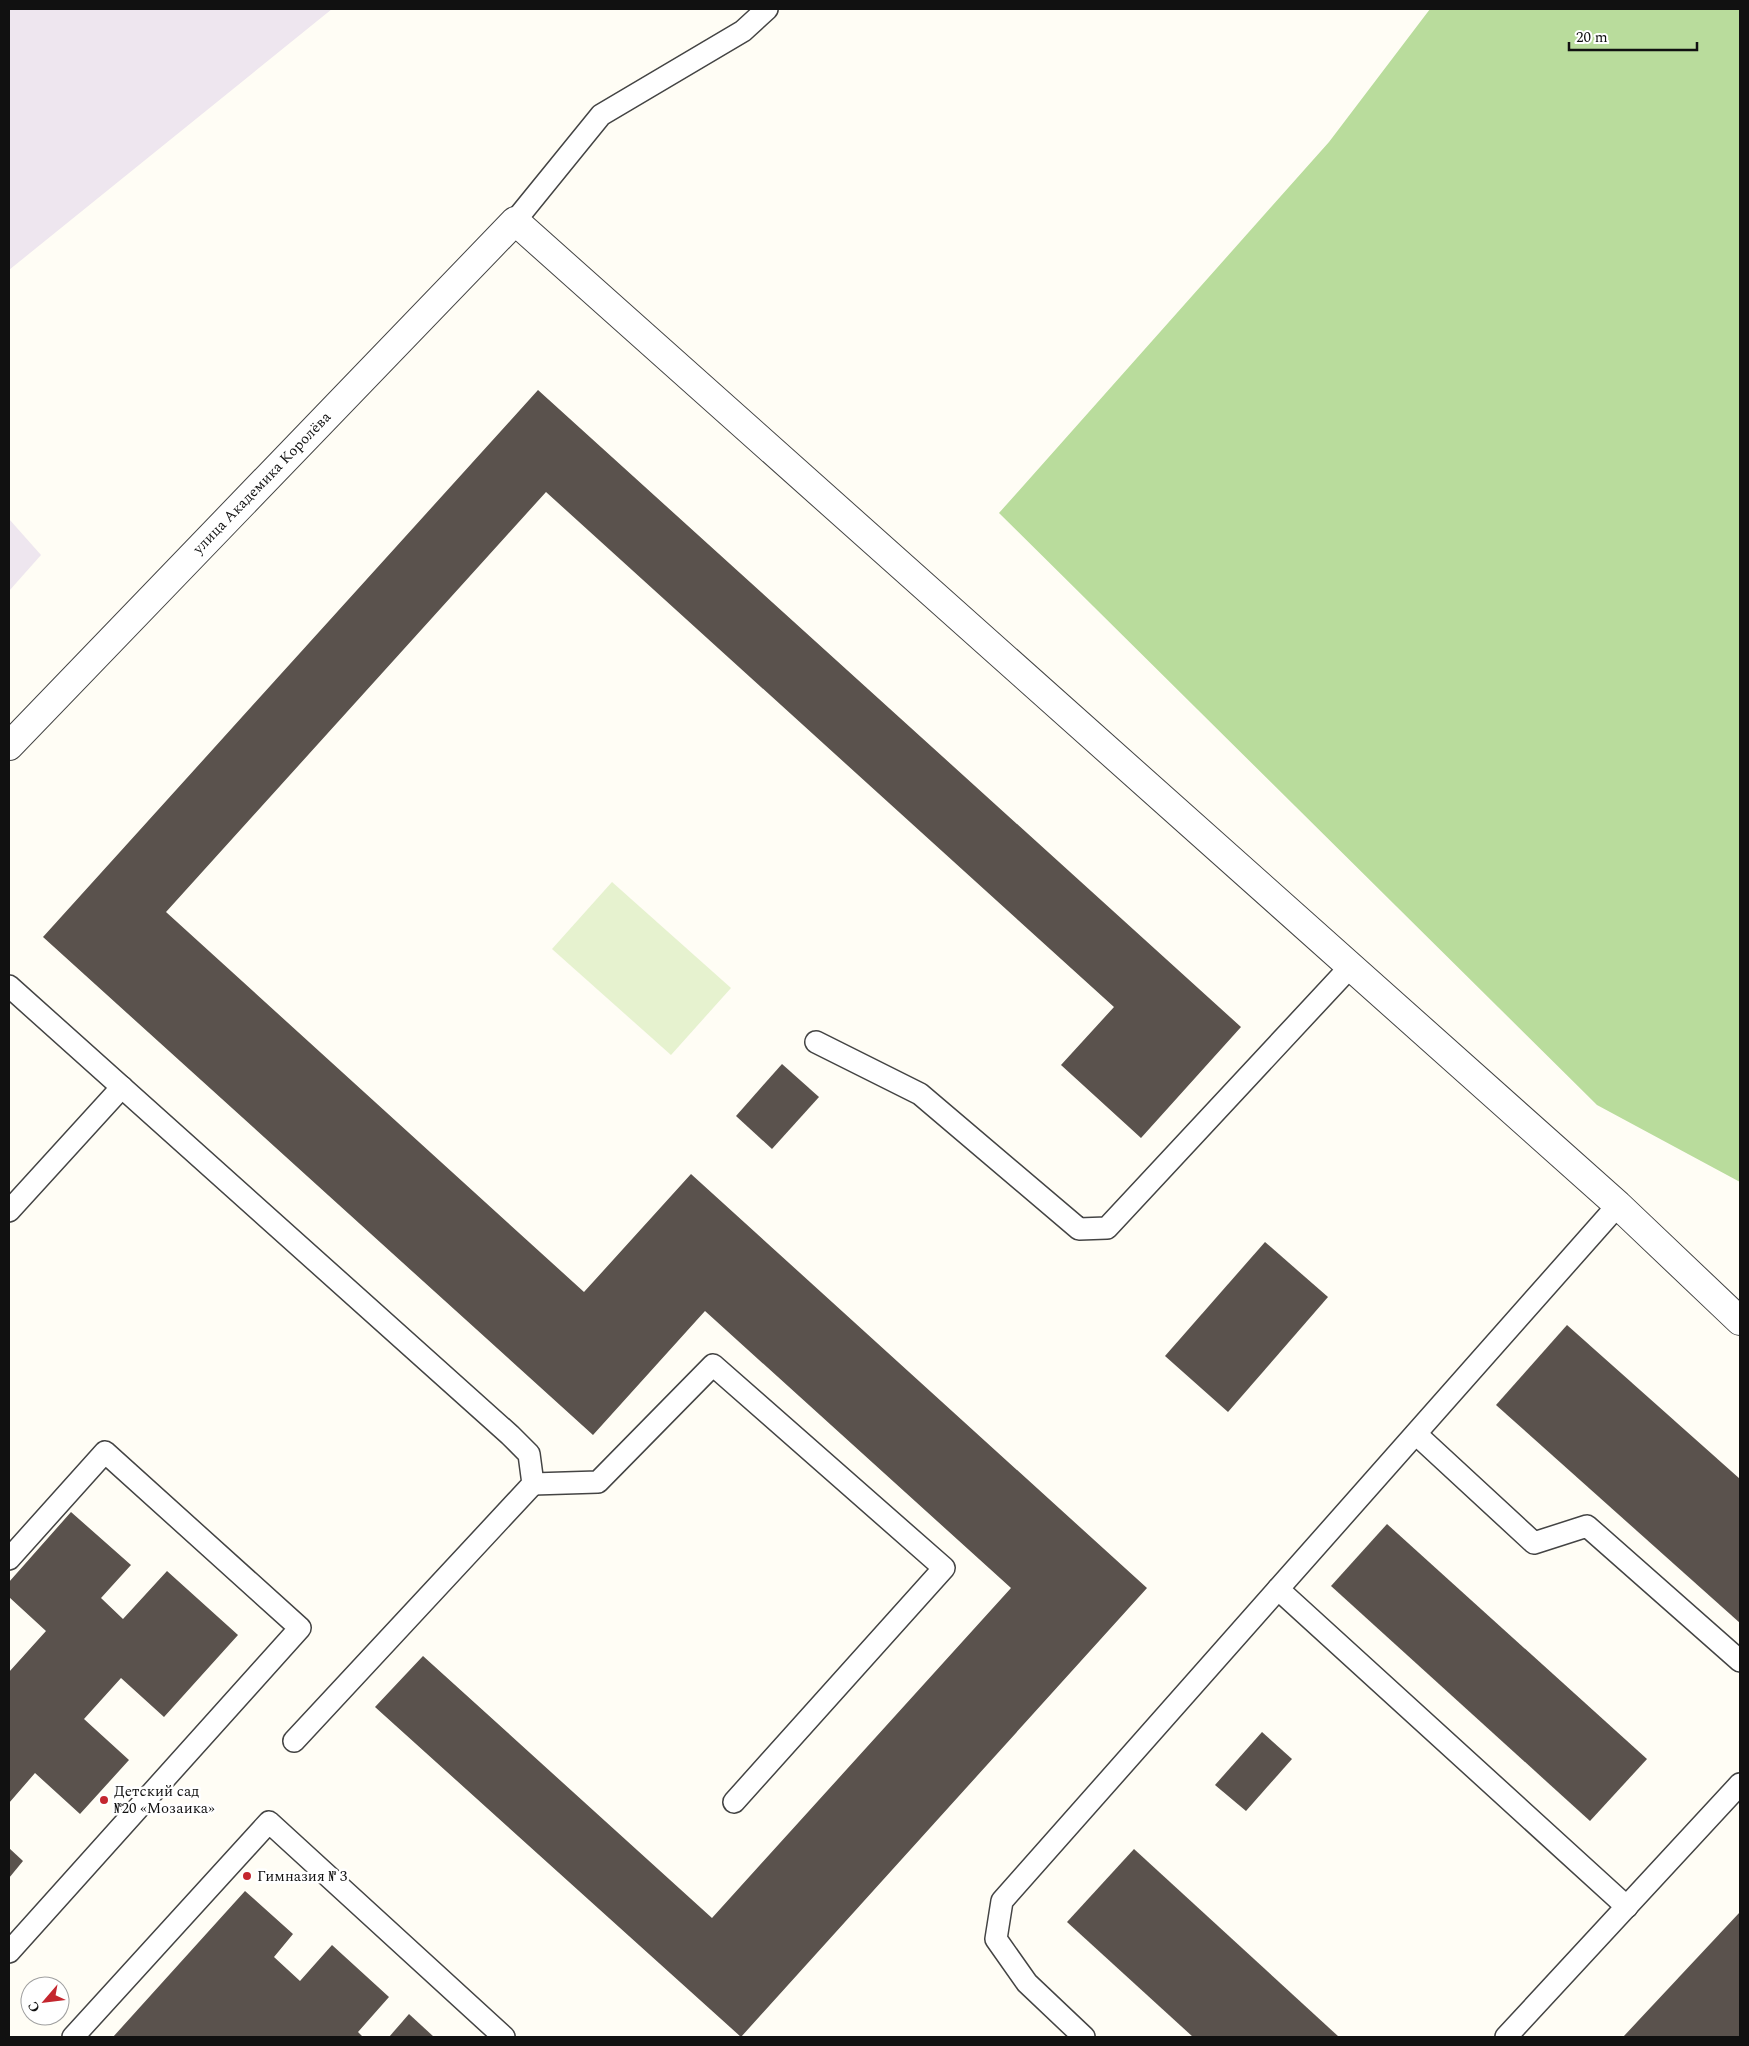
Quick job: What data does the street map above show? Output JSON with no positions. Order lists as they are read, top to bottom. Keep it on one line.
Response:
{"streets":{"street":["улица Академика Королёва"]},"places":["Детский сад №20 «Мозаика»","Гимназия № 3"],"scale_bar":"20 m","north":"bottom left"}
